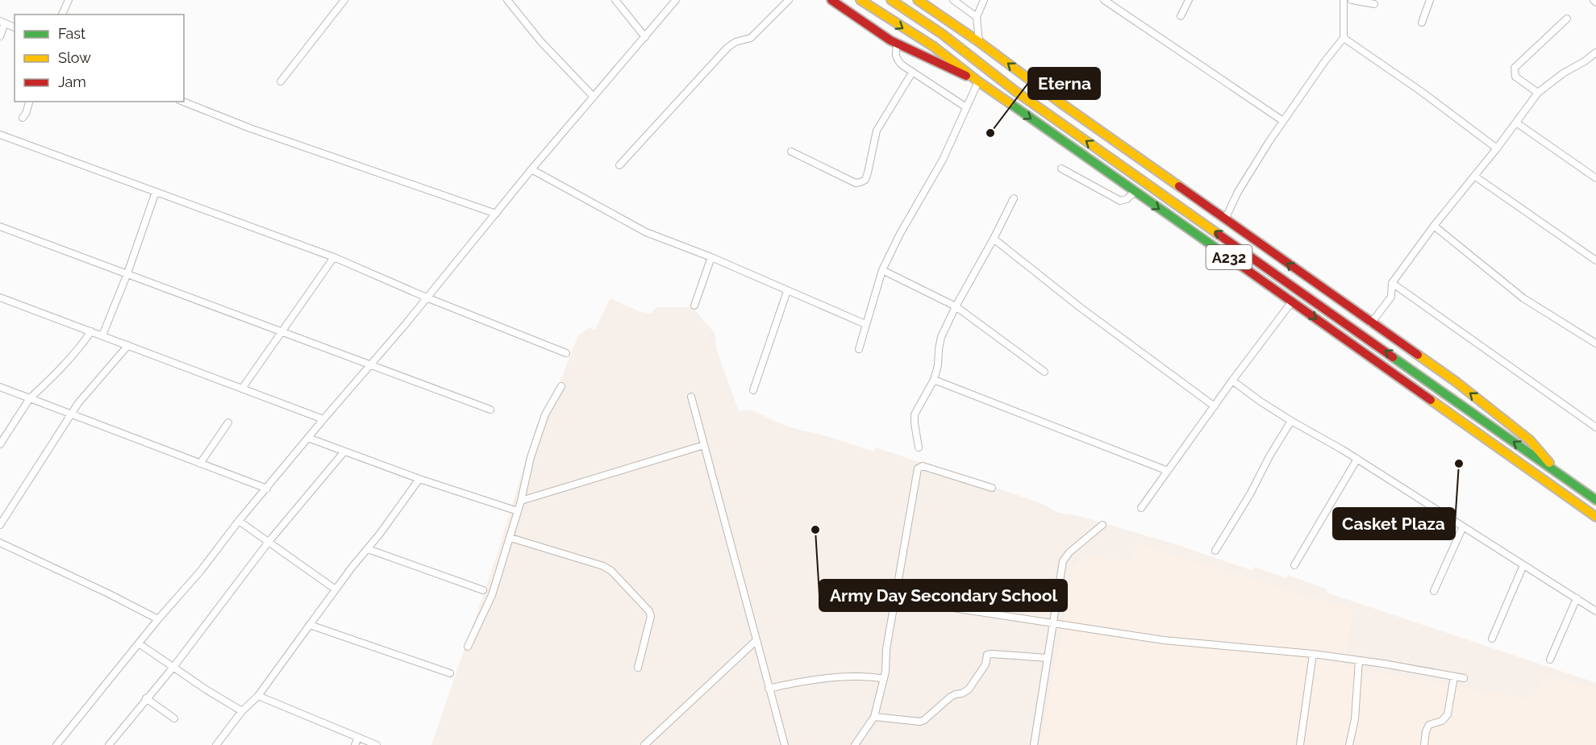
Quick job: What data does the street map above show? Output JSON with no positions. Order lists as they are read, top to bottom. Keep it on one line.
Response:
{"streets":{"main road":["A232"]},"places":["Eterna","Casket Plaza","Army Day Secondary School"],"legend":["Fast","Slow","Jam"]}
